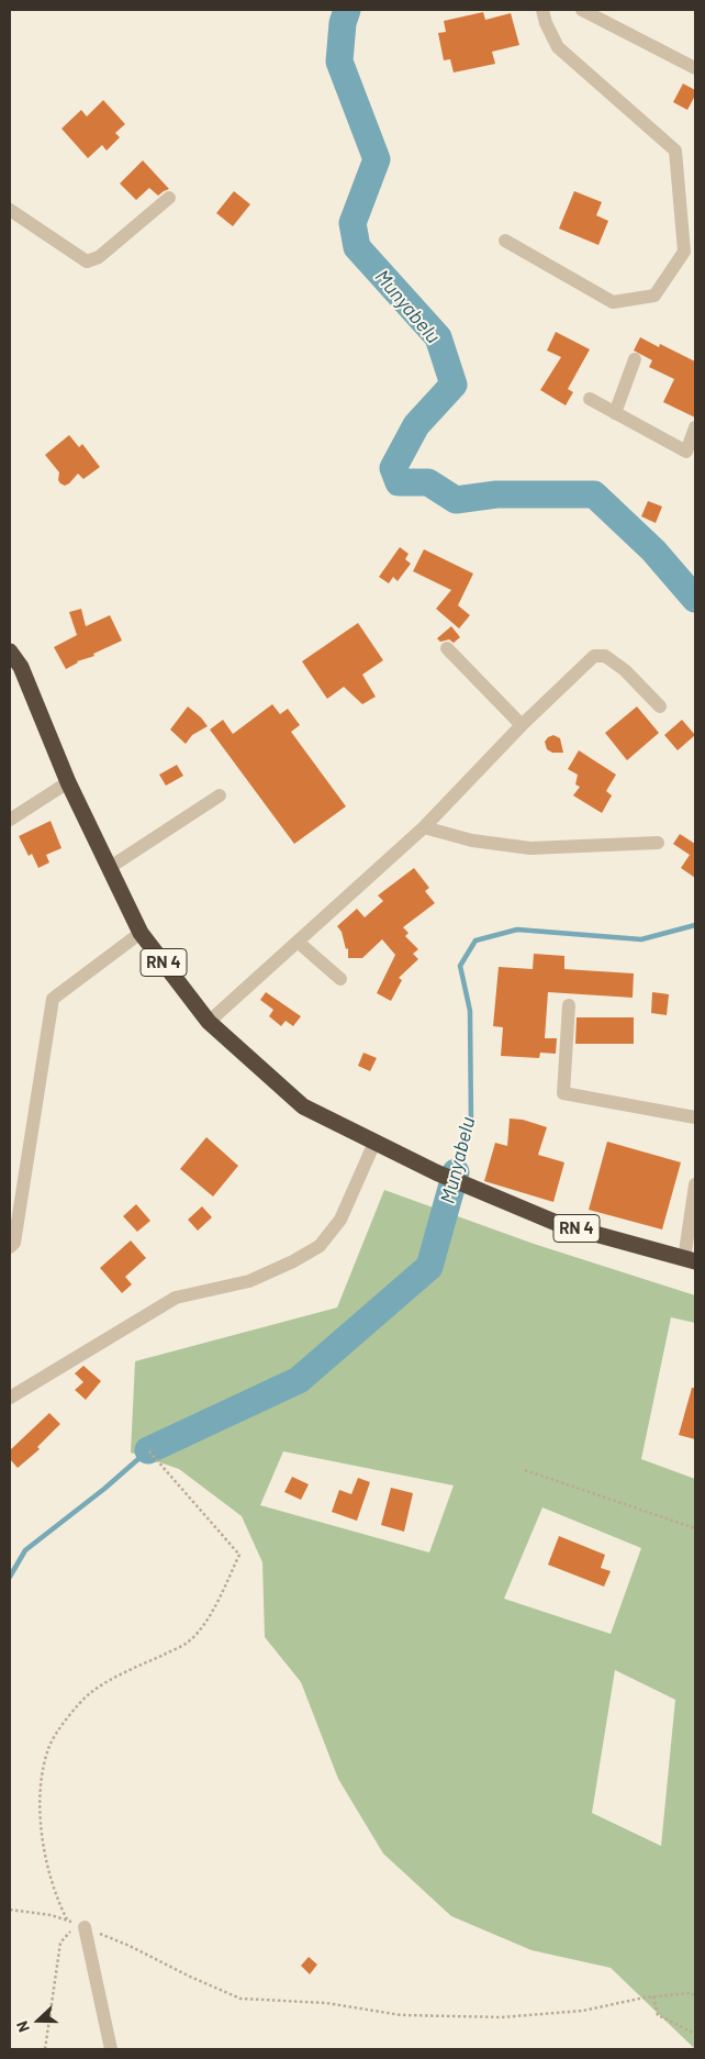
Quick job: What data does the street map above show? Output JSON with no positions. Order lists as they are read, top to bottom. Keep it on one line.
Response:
{"streets":{"highway":["RN 4"]},"water":["Munyabelu"],"north":"left"}
